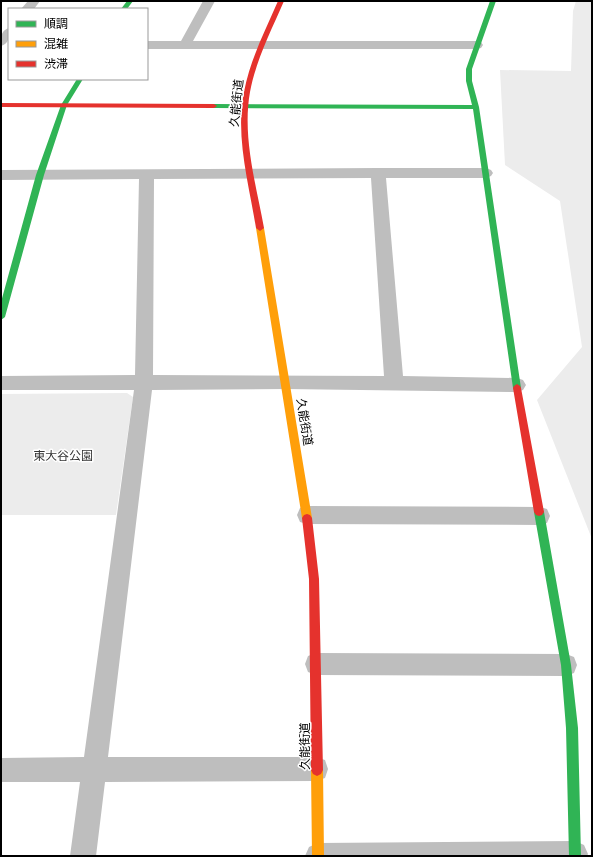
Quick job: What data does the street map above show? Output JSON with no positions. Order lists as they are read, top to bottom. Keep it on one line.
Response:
{"streets":{"street":["久能街道"]},"parks":["東大谷公園"],"legend":["順調","混雑","渋滞"]}
